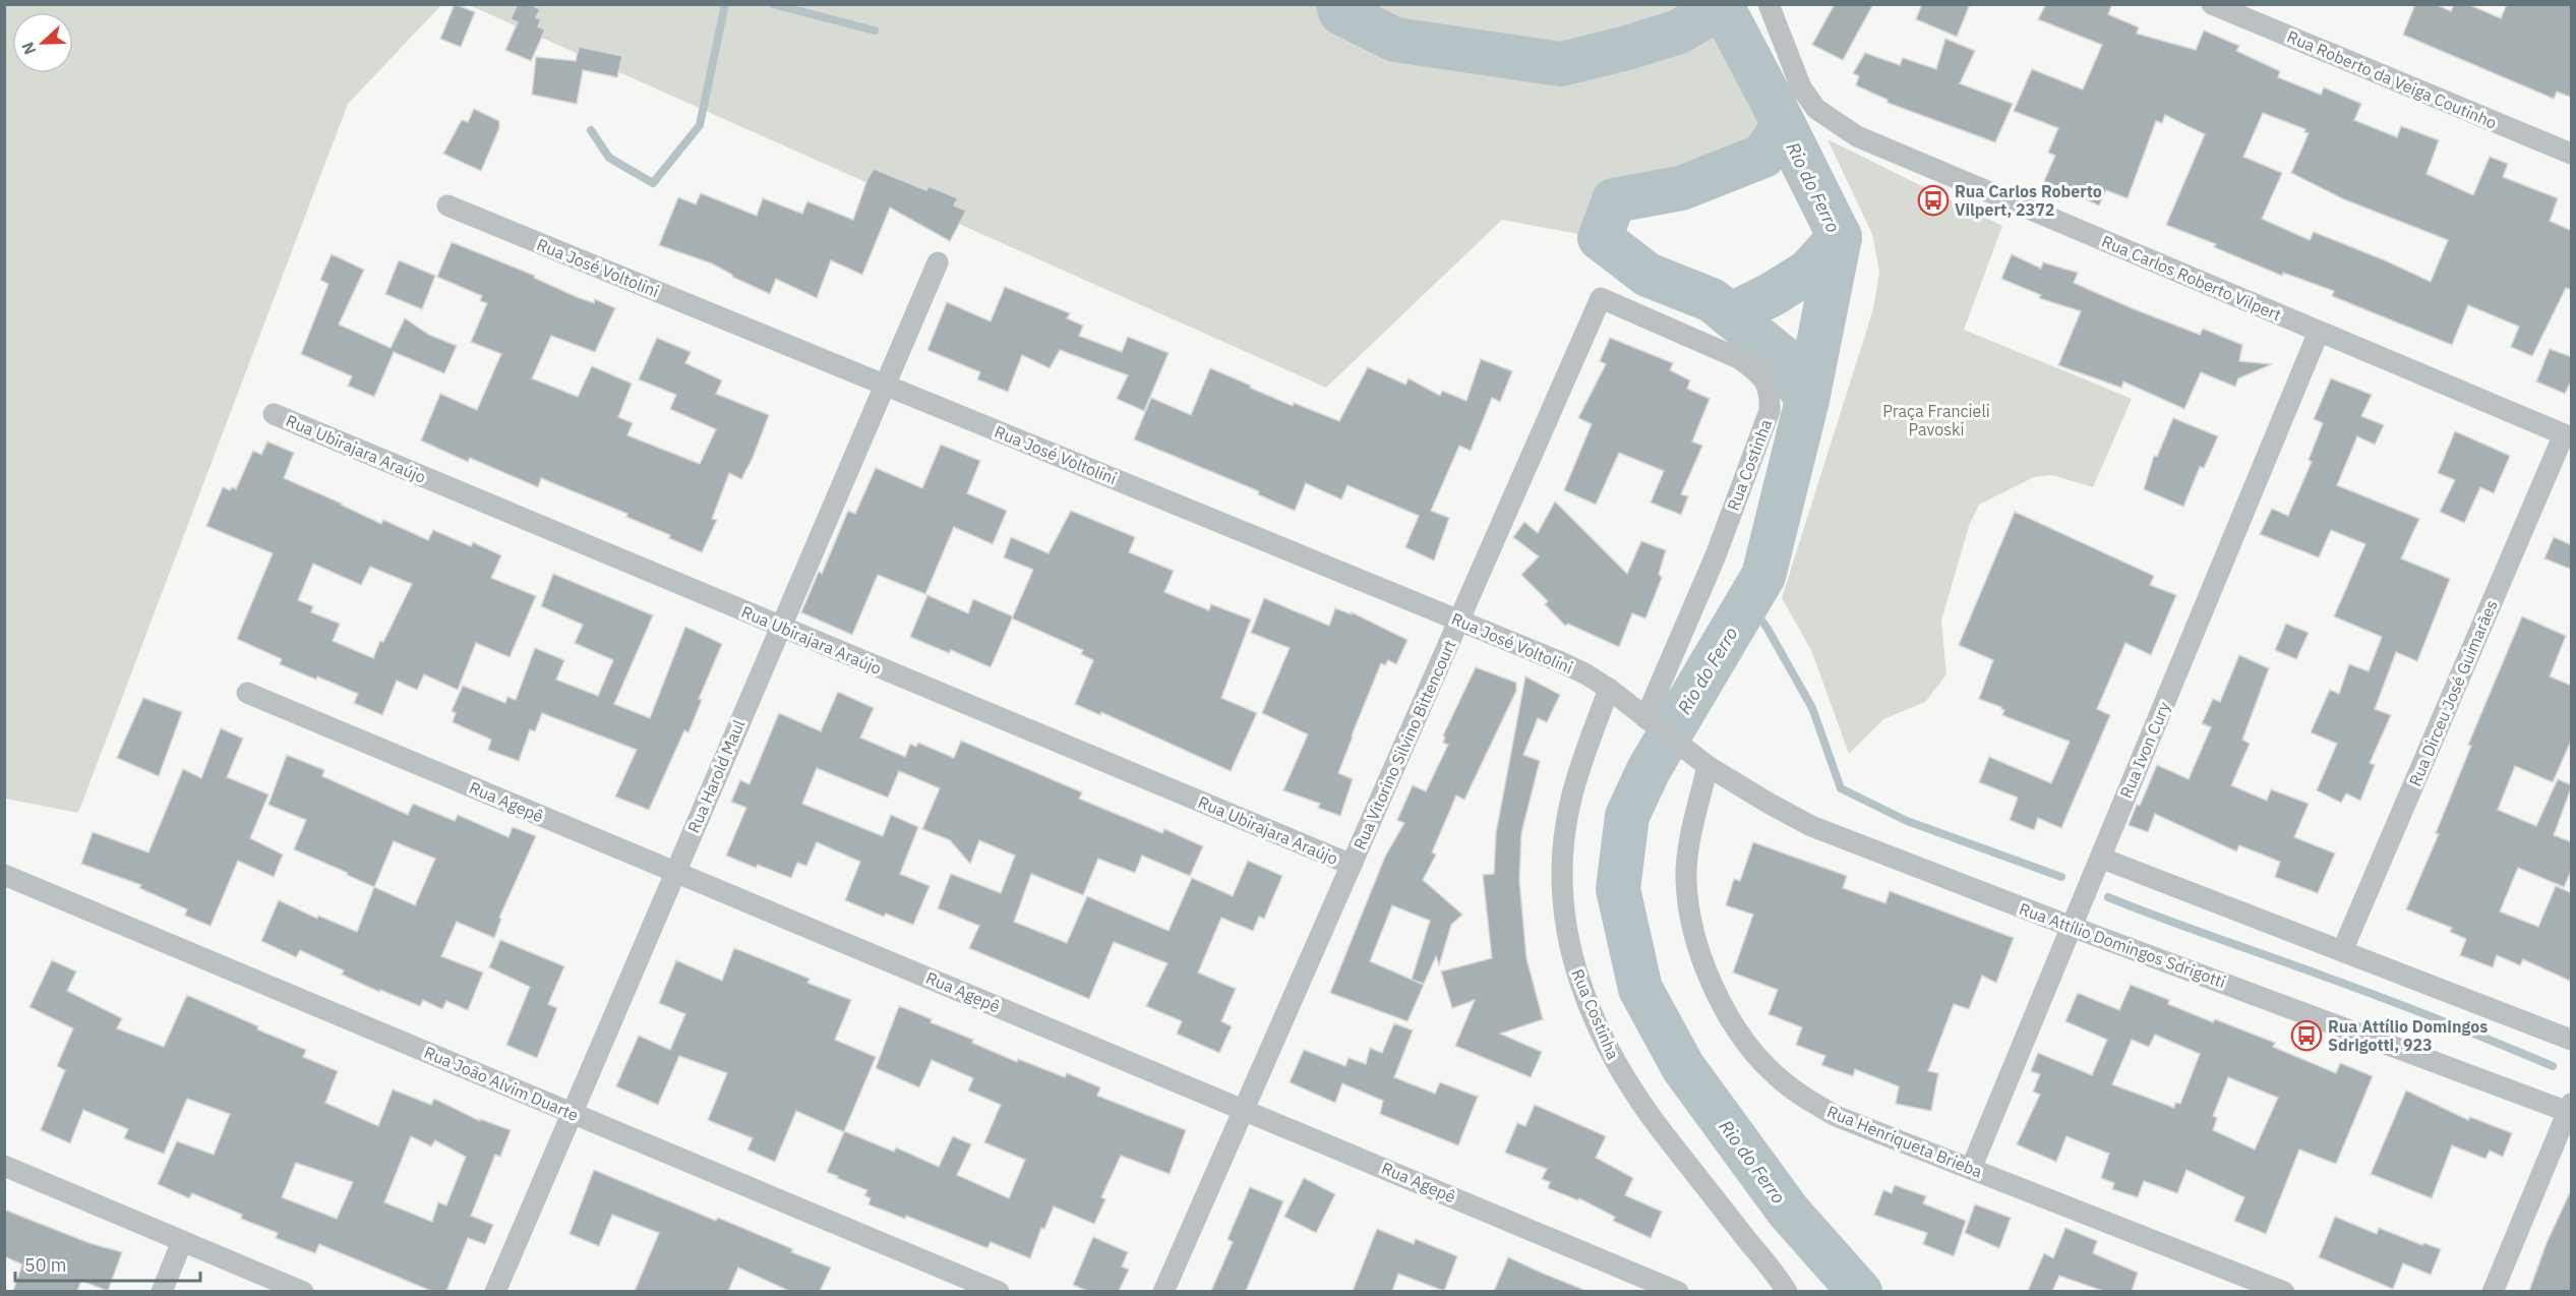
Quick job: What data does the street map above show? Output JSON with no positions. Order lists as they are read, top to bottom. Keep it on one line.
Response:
{"streets":{"street":["Rua Roberto da Veiga Coutinho","Rua José Voltolini","Rua Carlos Roberto Vilpert","Rua Ubirajara Araújo","Rua Costinha","Rua Dirceu José Guimarães","Rua Vitorino Silvino Bittencourt","Rua Ivon Cury","Rua Harold Maul","Rua Agepê","Rua Attílio Domingos Sdrigotti","Rua João Alvim Duarte","Rua Henriqueta Brieba"]},"crossings":[["Rua José Voltolini","Rua Costinha"],["Rua José Voltolini","Rua Vitorino Silvino Bittencourt"],["Rua José Voltolini","Rua Harold Maul"],["Rua José Voltolini","Rua Attílio Domingos Sdrigotti"],["Rua Carlos Roberto Vilpert","Rua Dirceu José Guimarães"],["Rua Carlos Roberto Vilpert","Rua Ivon Cury"],["Rua Ubirajara Araújo","Rua Vitorino Silvino Bittencourt"],["Rua Ubirajara Araújo","Rua Harold Maul"],["Rua Costinha","Rua Vitorino Silvino Bittencourt"],["Rua Vitorino Silvino Bittencourt","Rua Agepê"],["Rua Ivon Cury","Rua Attílio Domingos Sdrigotti"],["Rua Ivon Cury","Rua Henriqueta Brieba"],["Rua Harold Maul","Rua Agepê"],["Rua Harold Maul","Rua João Alvim Duarte"],["Rua Attílio Domingos Sdrigotti","Rua Henriqueta Brieba"]],"water":["Rio do Ferro"],"parks":["Praça Francieli Pavoski"],"places":{"bus stop":["Rua Carlos Roberto Vilpert, 2372","Rua Attílio Domingos Sdrigotti, 923"]},"scale_bar":"50 m","north":"left"}
